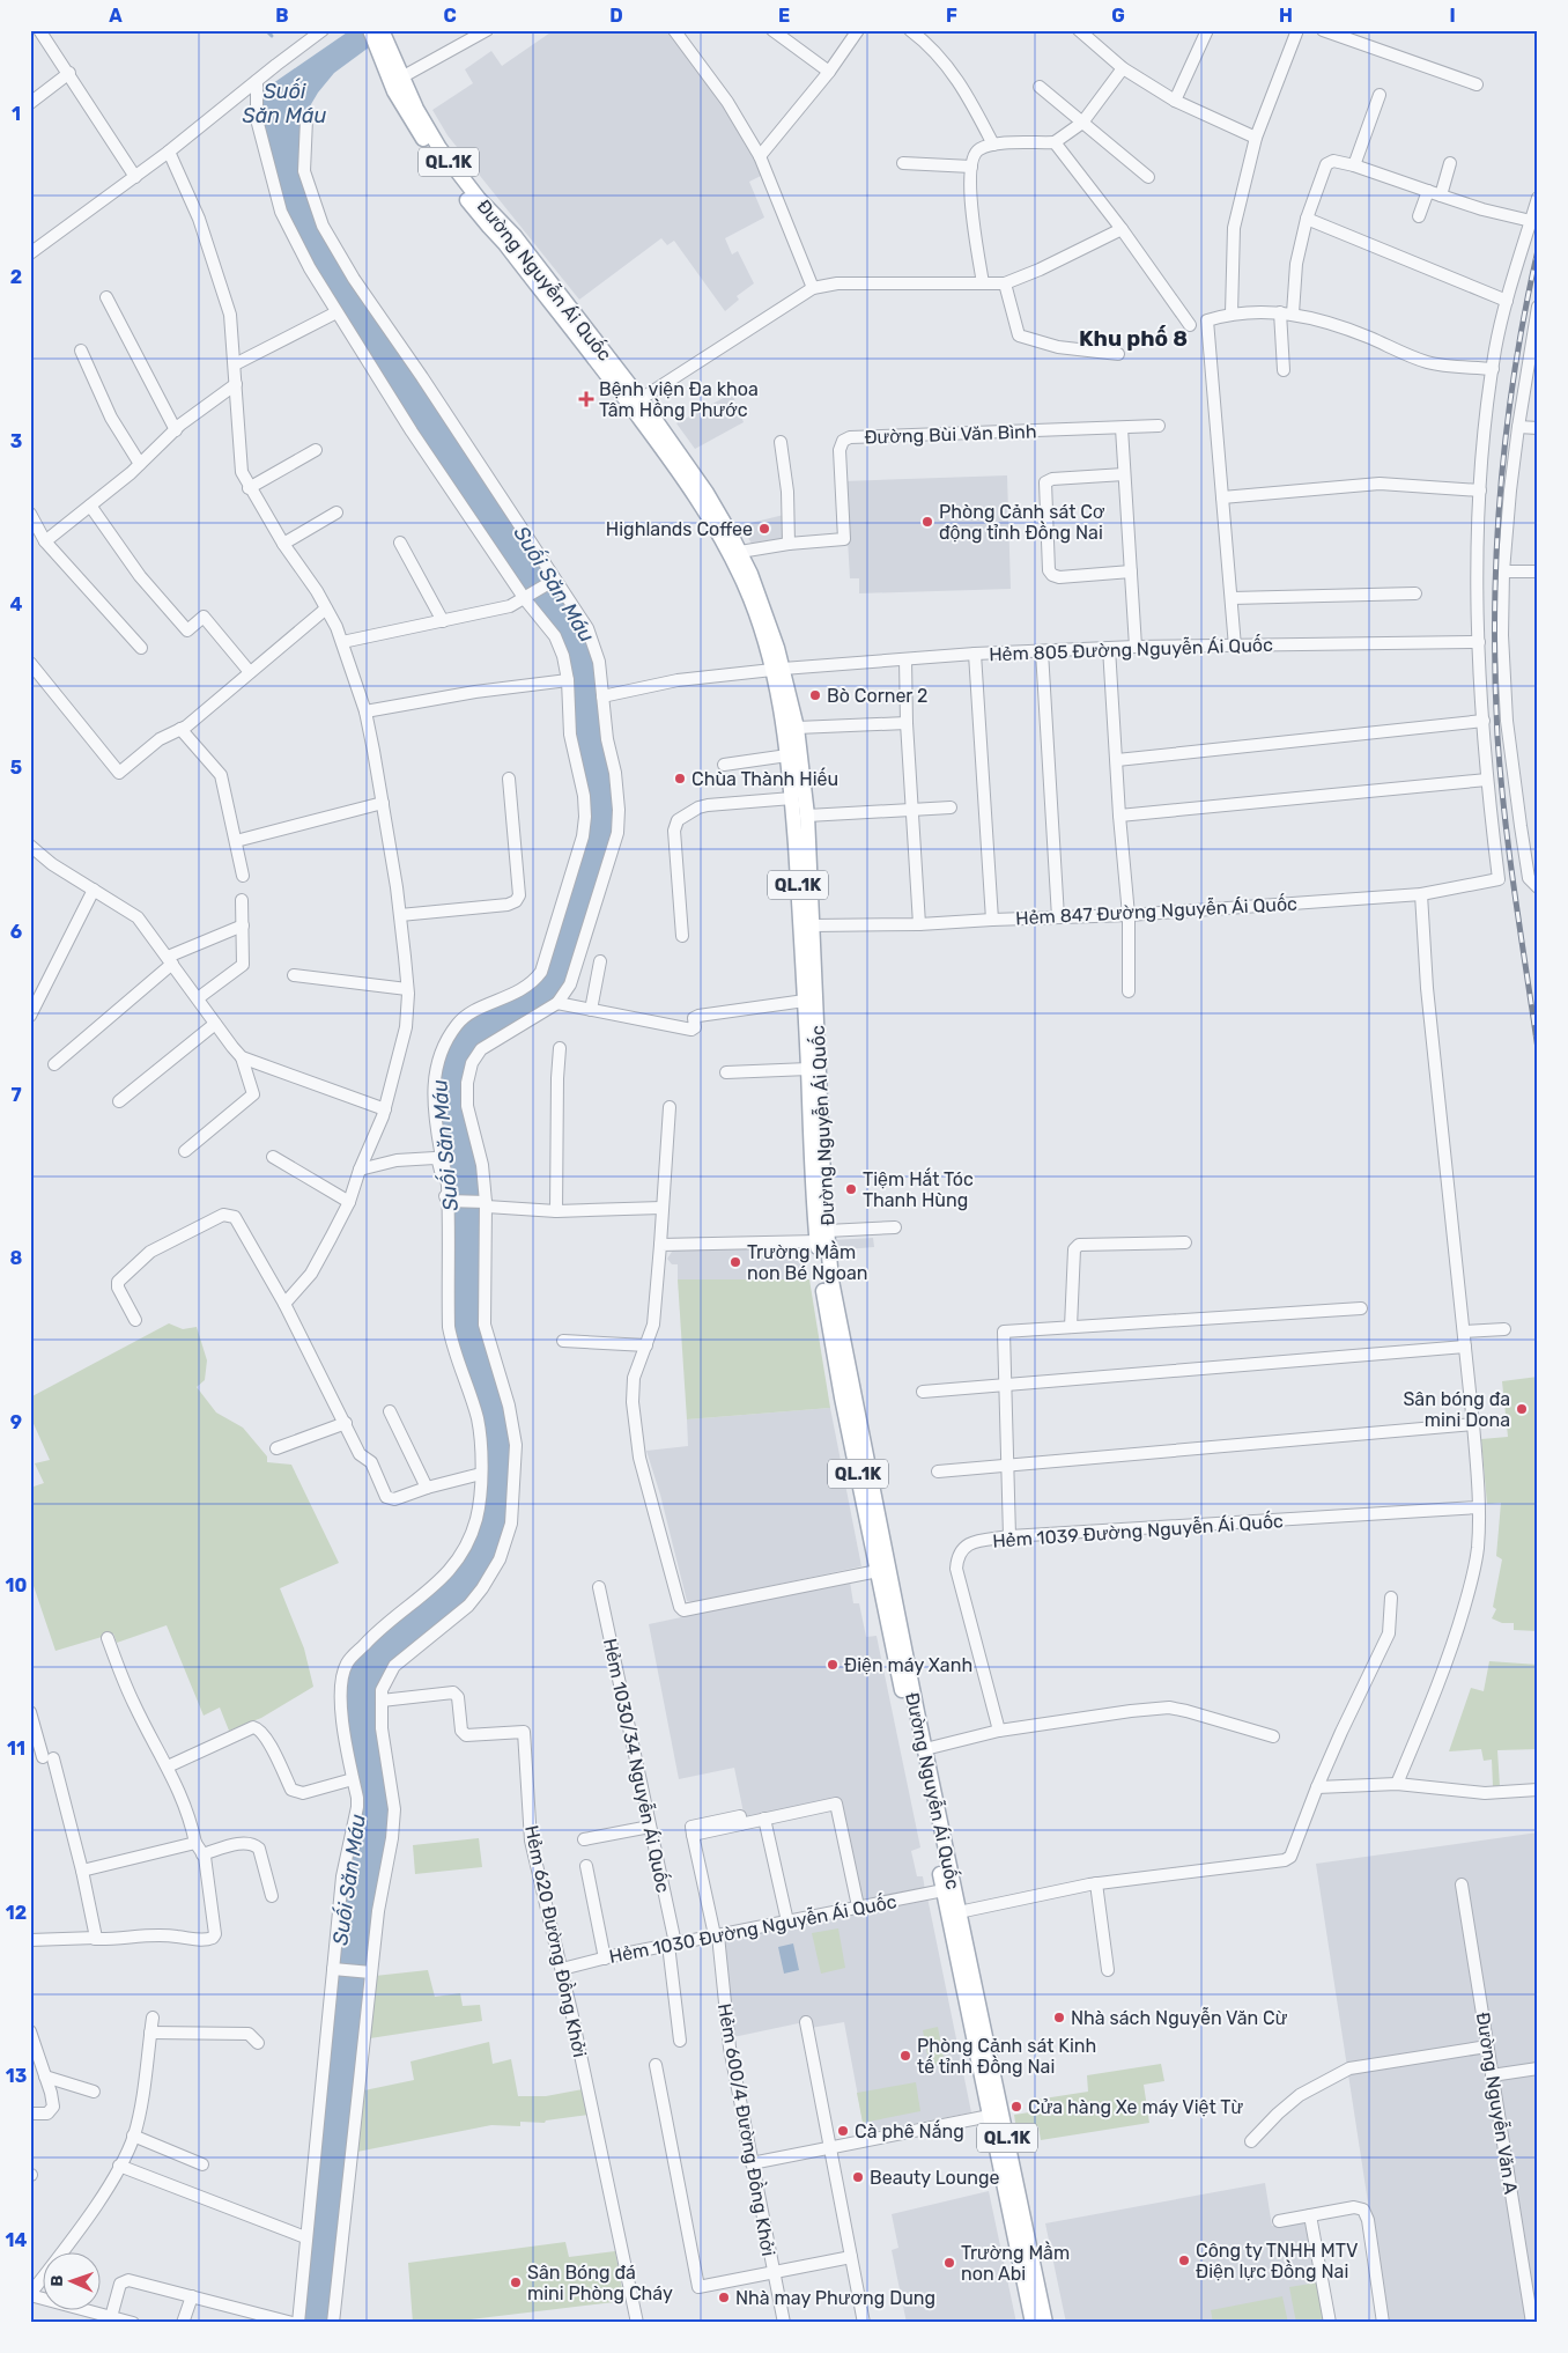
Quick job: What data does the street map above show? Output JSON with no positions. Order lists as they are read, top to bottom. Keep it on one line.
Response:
{"streets":{"main road":["QL.1K","Đường Nguyễn Ái Quốc"],"street":["Đường Bùi Văn Bình","Hẻm 805 Đường Nguyễn Ái Quốc","Hẻm 847 Đường Nguyễn Ái Quốc","Hẻm 1039 Đường Nguyễn Ái Quốc","Hẻm 1030/34 Nguyễn Ái Quốc","Hẻm 1030 Đường Nguyễn Ái Quốc","Hẻm 620 Đường Đồng Khởi","Đường Nguyễn Văn A","Hẻm 600/4 Đường Đồng Khởi"]},"crossings":[["Đường Nguyễn Ái Quốc","Đường Bùi Văn Bình"],["Đường Nguyễn Ái Quốc","Hẻm 805 Đường Nguyễn Ái Quốc"],["Đường Nguyễn Ái Quốc","Hẻm 847 Đường Nguyễn Ái Quốc"],["Đường Nguyễn Ái Quốc","Hẻm 1030 Đường Nguyễn Ái Quốc"],["Hẻm 1030/34 Nguyễn Ái Quốc","Hẻm 1030 Đường Nguyễn Ái Quốc"],["Hẻm 1030 Đường Nguyễn Ái Quốc","Hẻm 620 Đường Đồng Khởi"],["Hẻm 1030 Đường Nguyễn Ái Quốc","Hẻm 600/4 Đường Đồng Khởi"]],"districts":["Khu phố 8"],"water":["Suối Săn Máu"],"places":{"health":["Bệnh viện Đa khoa Tâm Hồng Phước"],"other":["Phòng Cảnh sát Cơ động tỉnh Đồng Nai","Highlands Coffee","Bò Corner 2","Chùa Thành Hiếu","Tiệm Hắt Tóc Thanh Hùng","Trường Mầm non Bé Ngoan","Sân bóng đa mini Dona","Điện máy Xanh","Nhà sách Nguyễn Văn Cừ","Phòng Cảnh sát Kinh tế tỉnh Đồng Nai","Cửa hàng Xe máy Việt Từ","Cà phê Nắng","Beauty Lounge","Công ty TNHH MTV Điện lực Đồng Nai","Trường Mầm non Abi","Sân Bóng đá mini Phòng Cháy","Nhà may Phương Dung"]},"north":"left","grid":{"columns":["A","B","C","D","E","F","G","H","I"],"rows":["1","2","3","4","5","6","7","8","9","10","11","12","13","14"]}}
